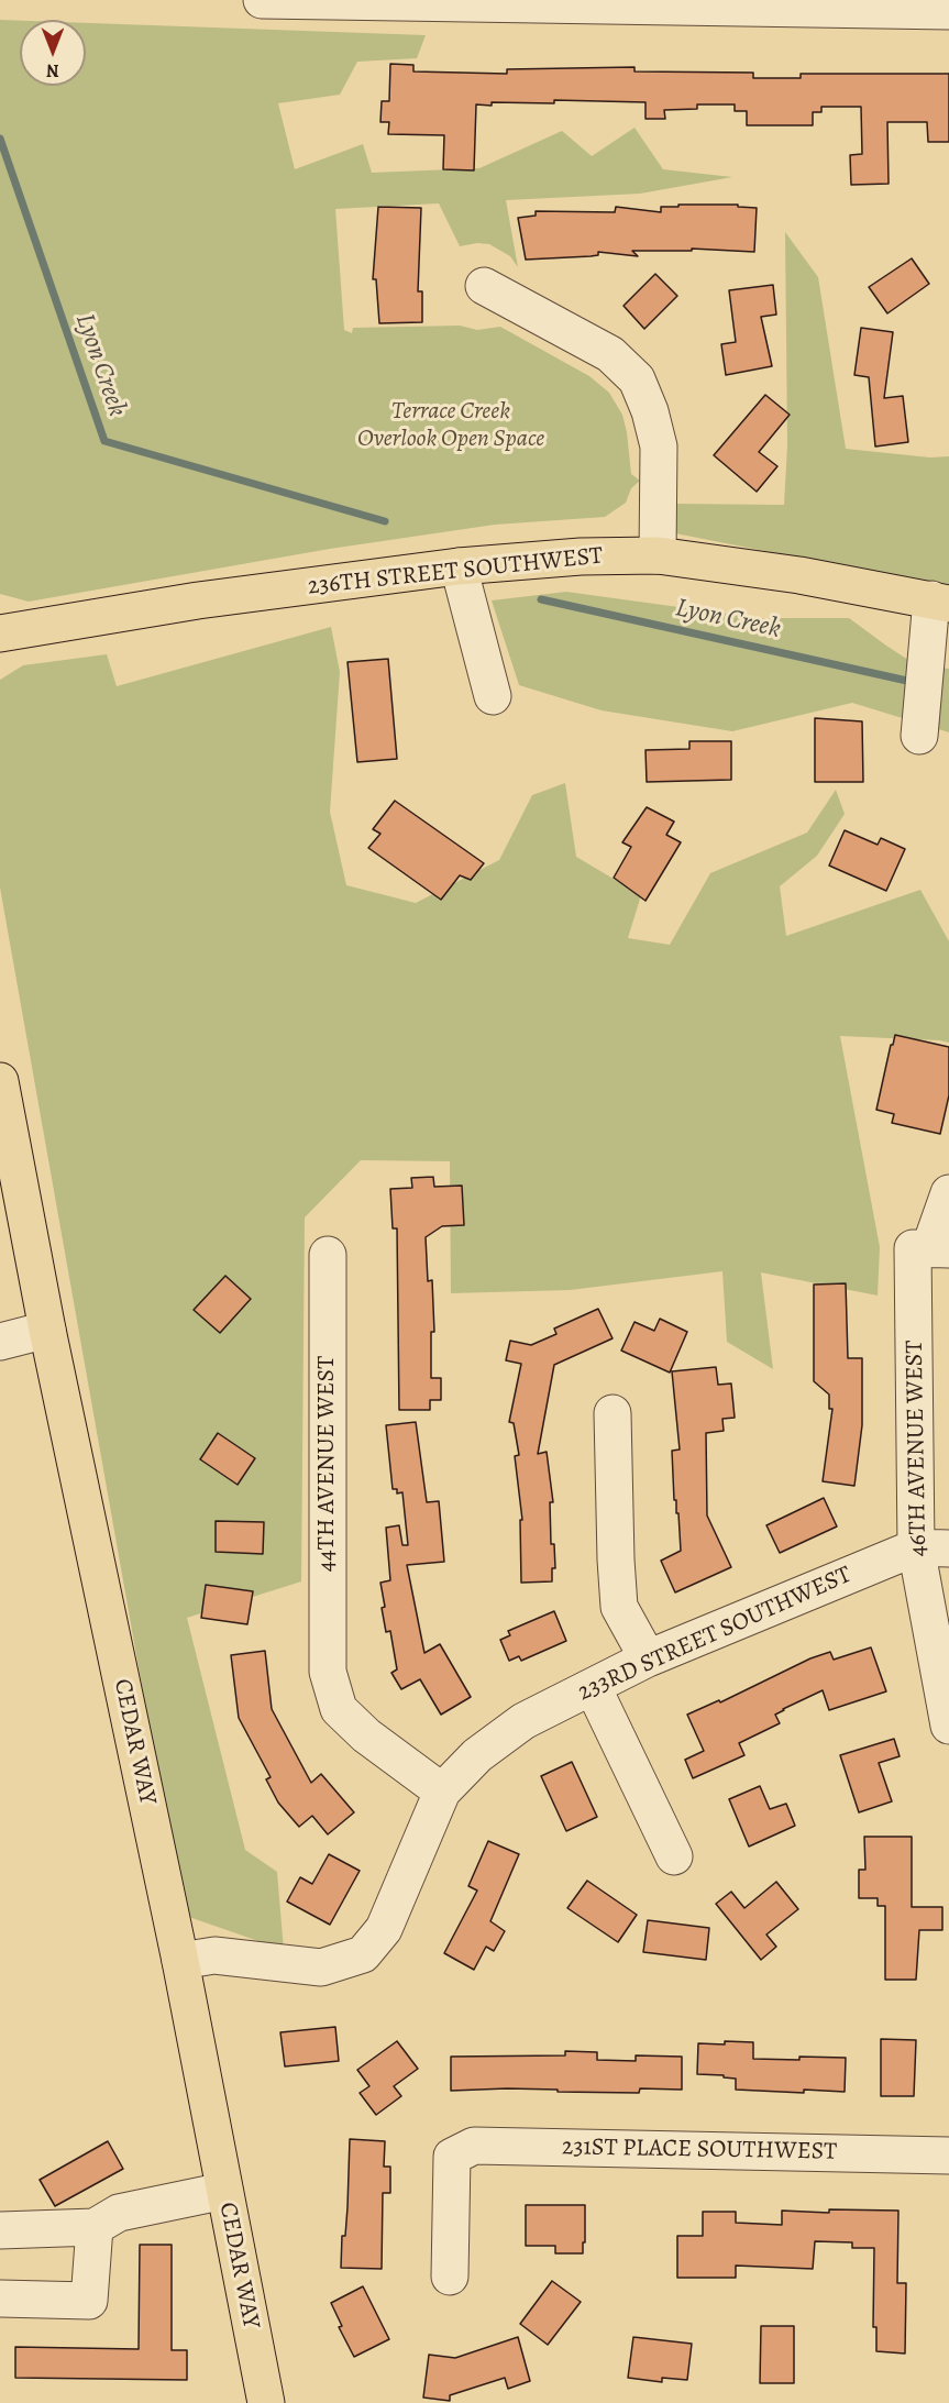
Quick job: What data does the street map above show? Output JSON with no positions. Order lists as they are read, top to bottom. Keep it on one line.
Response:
{"streets":{"main road":["236TH STREET SOUTHWEST","CEDAR WAY"],"street":["46TH AVENUE WEST","44TH AVENUE WEST","233RD STREET SOUTHWEST","231ST PLACE SOUTHWEST"]},"crossings":[["46TH AVENUE WEST","233RD STREET SOUTHWEST"],["44TH AVENUE WEST","233RD STREET SOUTHWEST"]],"water":["Lyon Creek"],"parks":["Terrace Creek Overlook Open Space"],"north":"bottom"}
